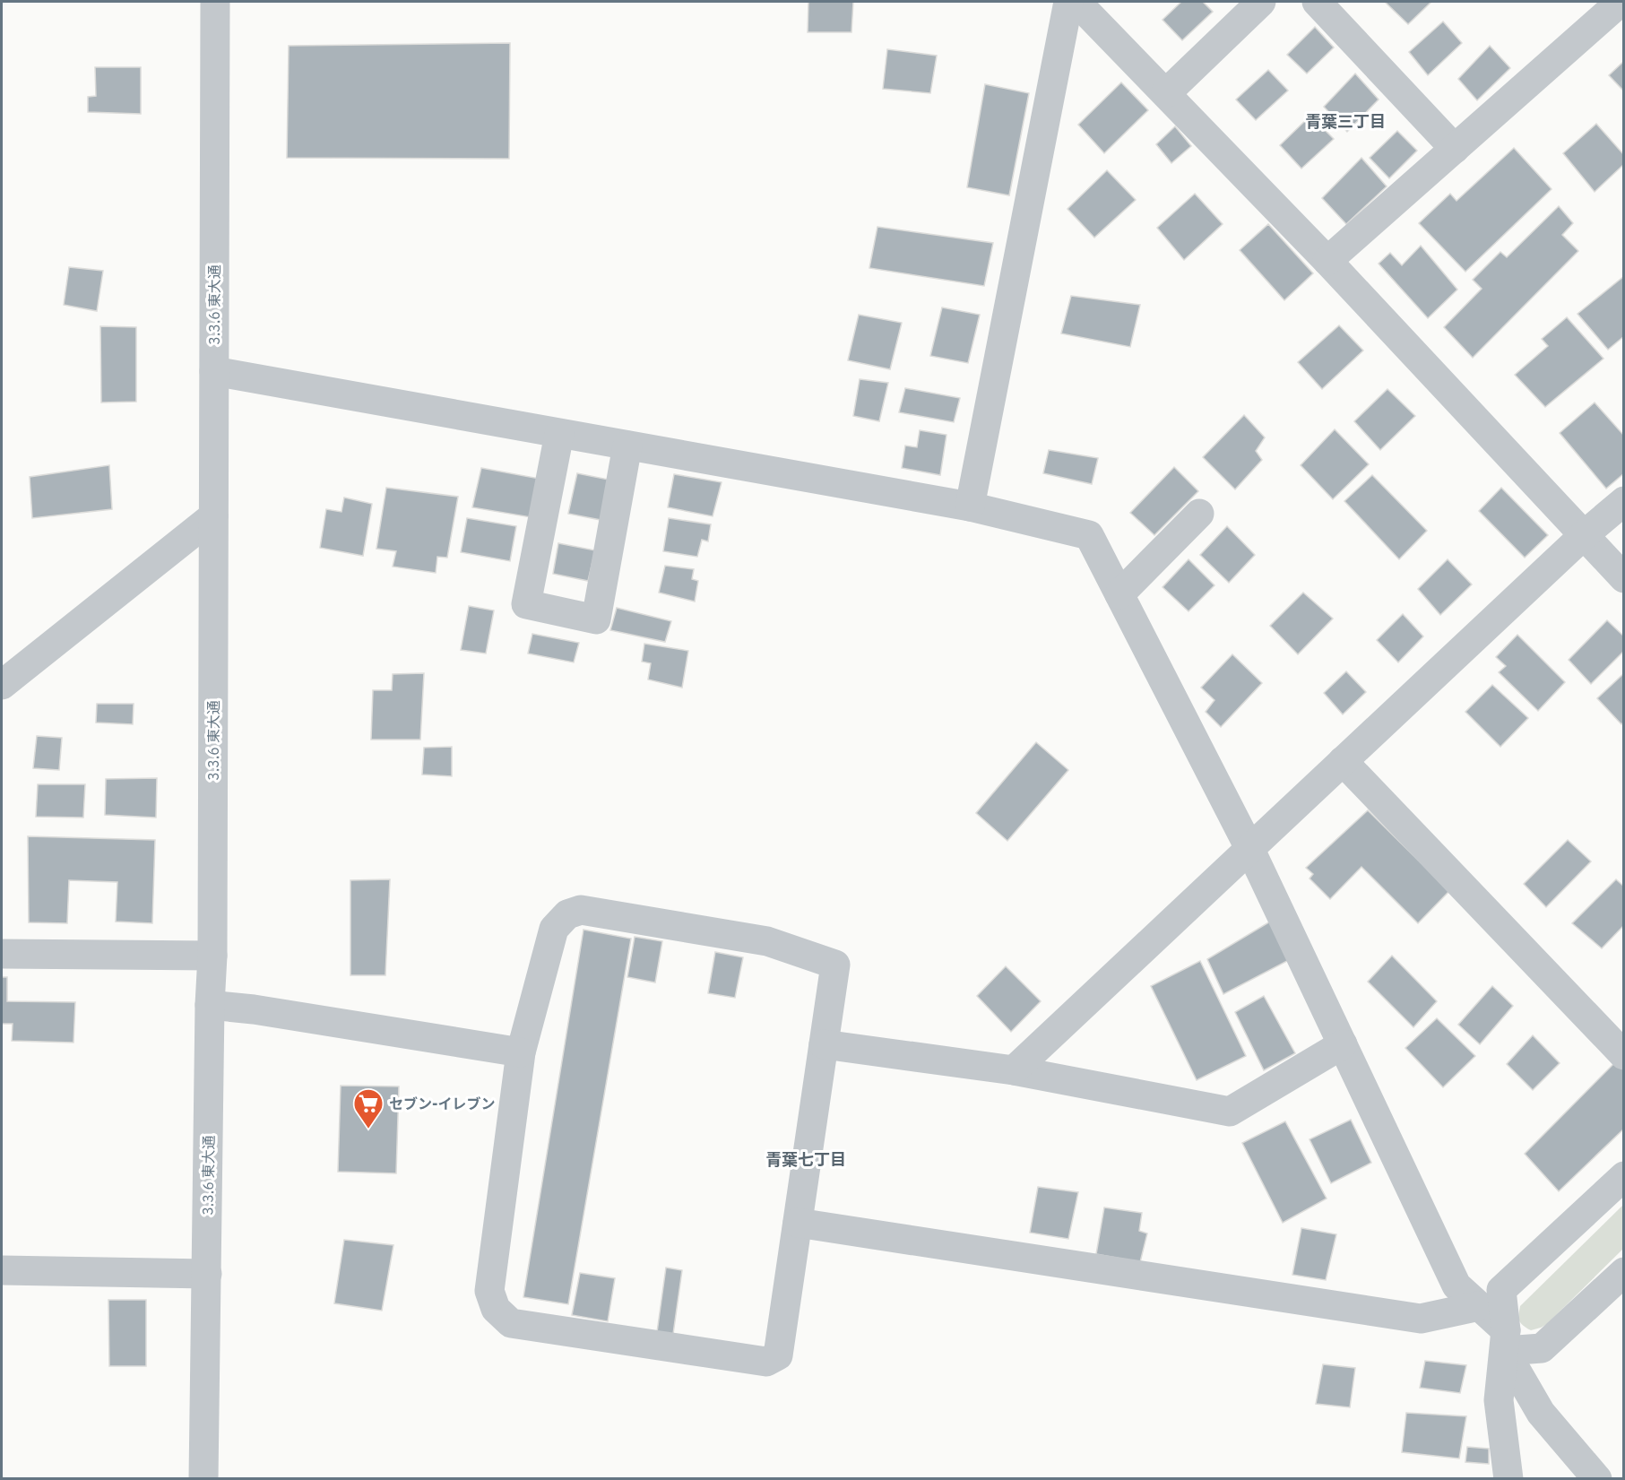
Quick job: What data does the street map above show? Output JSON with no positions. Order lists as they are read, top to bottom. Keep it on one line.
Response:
{"streets":{"street":["3.3.6 東大通"]},"districts":["青葉三丁目","青葉七丁目"],"places":{"supermarket":["セブン-イレブン"]}}
